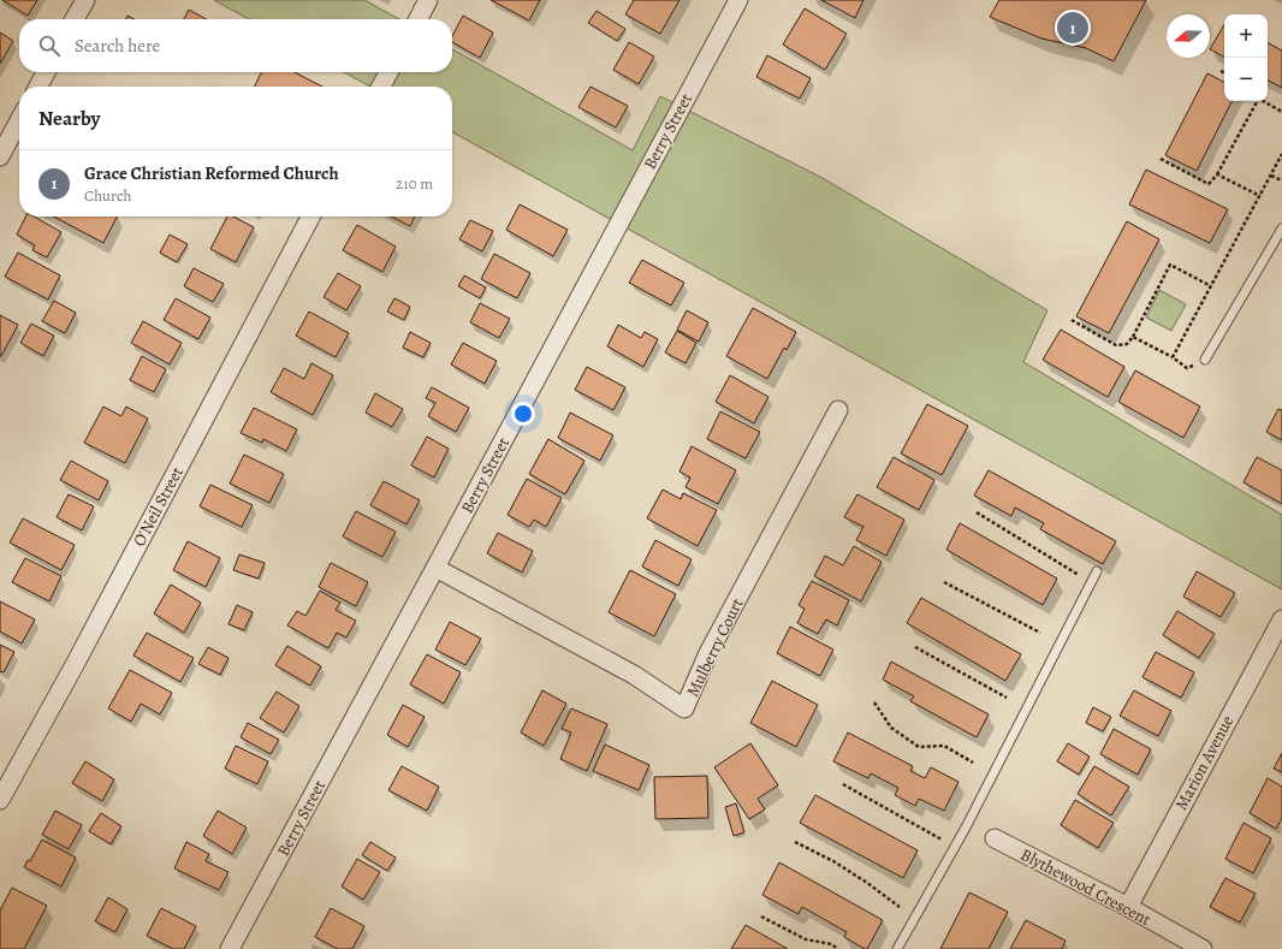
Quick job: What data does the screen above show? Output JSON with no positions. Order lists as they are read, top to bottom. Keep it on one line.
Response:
{"streets":{"street":["Berry Street","O'Neil Street","Mulberry Court","Marion Avenue","Blythewood Crescent"]},"crossings":[["Berry Street","Mulberry Court"],["Marion Avenue","Blythewood Crescent"]],"north":"left","page":{"pins":"1","map_buttons":["+","−"],"search":"Search here","heading":"Nearby","list":[{"mark":"1","name":"Grace Christian Reformed Church","note":"Church","value":"210 m"}]}}
